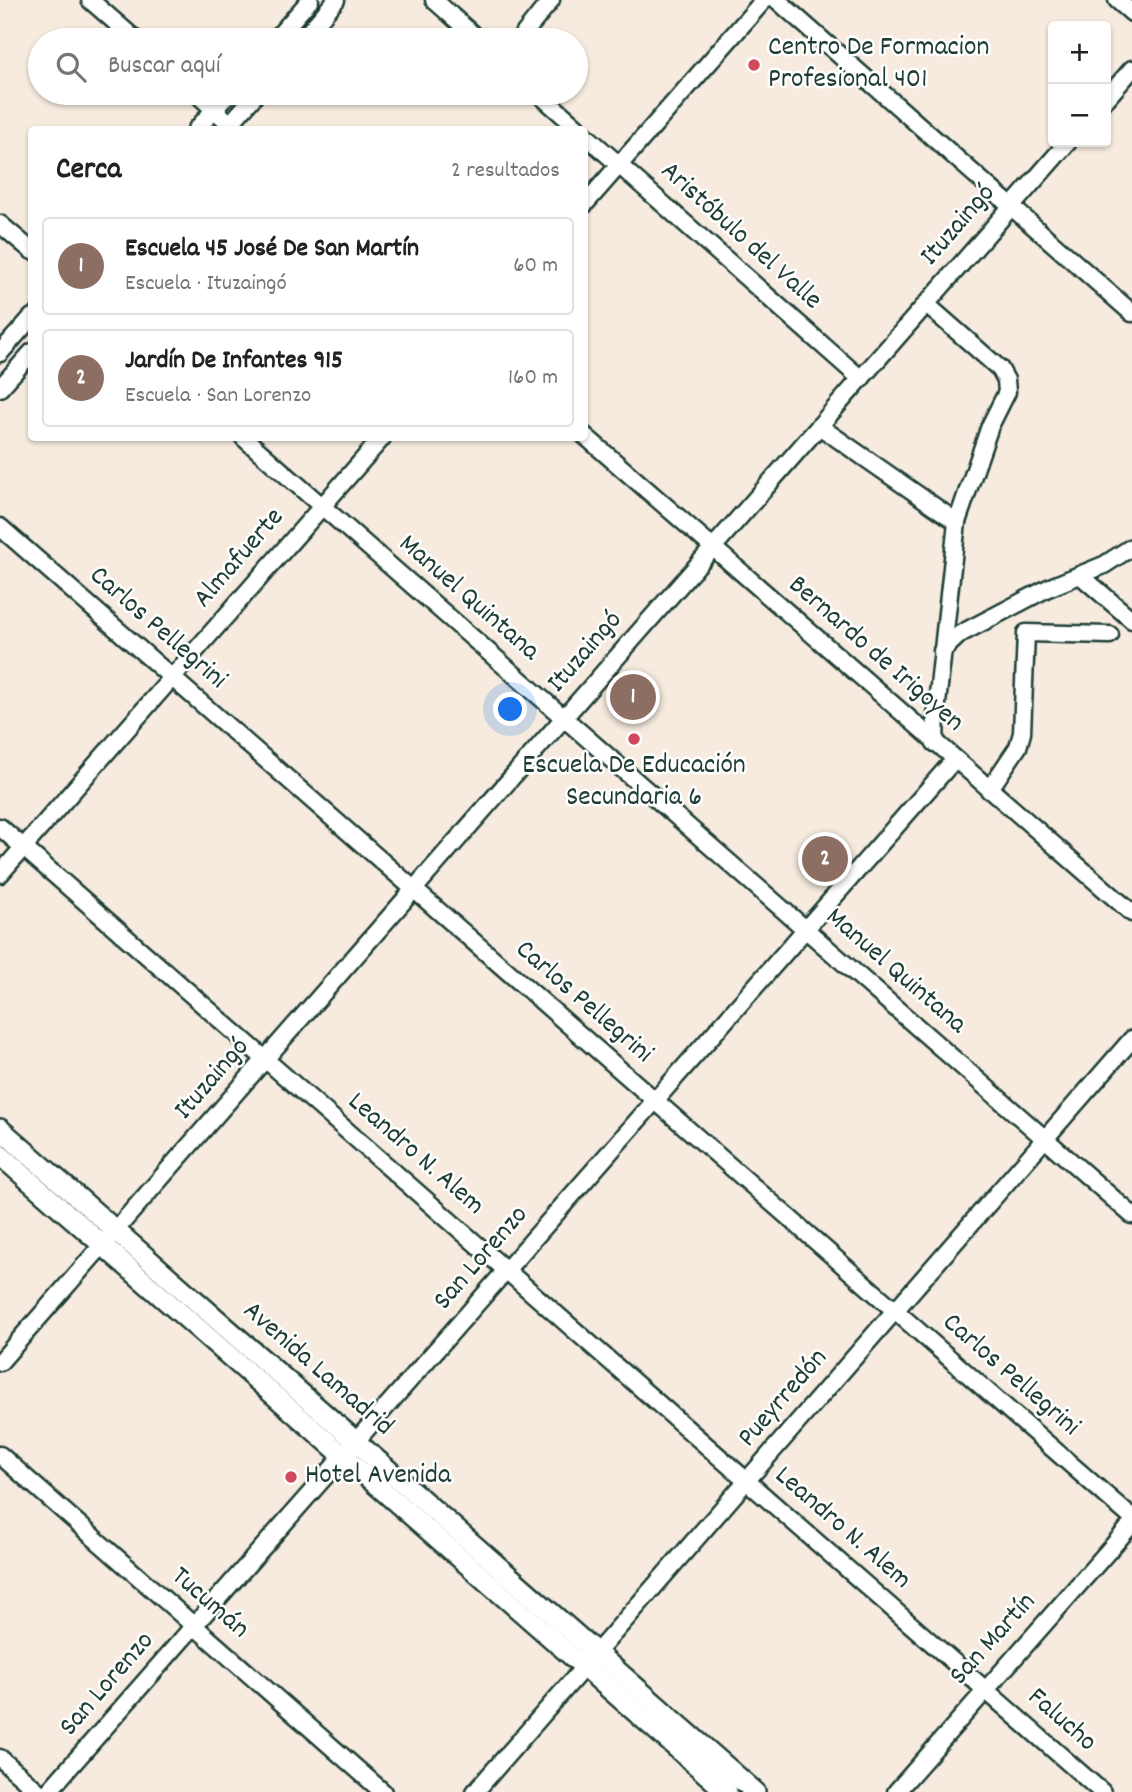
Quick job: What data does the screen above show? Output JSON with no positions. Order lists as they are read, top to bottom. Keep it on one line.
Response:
{"streets":{"main road":["Avenida Lamadrid"],"street":["Ituzaingó","Aristóbulo del Valle","Almafuerte","Manuel Quintana","Carlos Pellegrini","Bernardo de Irigoyen","Leandro N. Alem","San Lorenzo","Pueyrredón","Tucumán","San Martín","Falucho"]},"crossings":[["Ituzaingó","Aristóbulo del Valle"],["Ituzaingó","Manuel Quintana"],["Ituzaingó","Carlos Pellegrini"],["Ituzaingó","Bernardo de Irigoyen"],["Ituzaingó","Leandro N. Alem"],["Ituzaingó","Avenida Lamadrid"],["Almafuerte","Manuel Quintana"],["Almafuerte","Carlos Pellegrini"],["Almafuerte","Leandro N. Alem"],["Manuel Quintana","San Lorenzo"],["Manuel Quintana","Pueyrredón"],["Carlos Pellegrini","San Lorenzo"],["Carlos Pellegrini","Pueyrredón"],["Bernardo de Irigoyen","San Lorenzo"],["Leandro N. Alem","San Lorenzo"],["Leandro N. Alem","Pueyrredón"],["Leandro N. Alem","San Martín"],["Leandro N. Alem","Falucho"],["San Lorenzo","Avenida Lamadrid"],["San Lorenzo","Tucumán"],["Avenida Lamadrid","Pueyrredón"],["San Martín","Falucho"]],"places":["Centro De Formacion Profesional 401","Escuela De Educación Secundaria 6","Hotel Avenida"],"page":{"map_buttons":["+","−"],"search":"Buscar aquí","heading":["Cerca","2 resultados"],"list":[{"mark":"1","name":"Escuela 45 José De San Martín","note":"Escuela · Ituzaingó","value":"60 m"},{"mark":"2","name":"Jardín De Infantes 915","note":"Escuela · San Lorenzo","value":"160 m"}],"pins":["1","2"]}}
